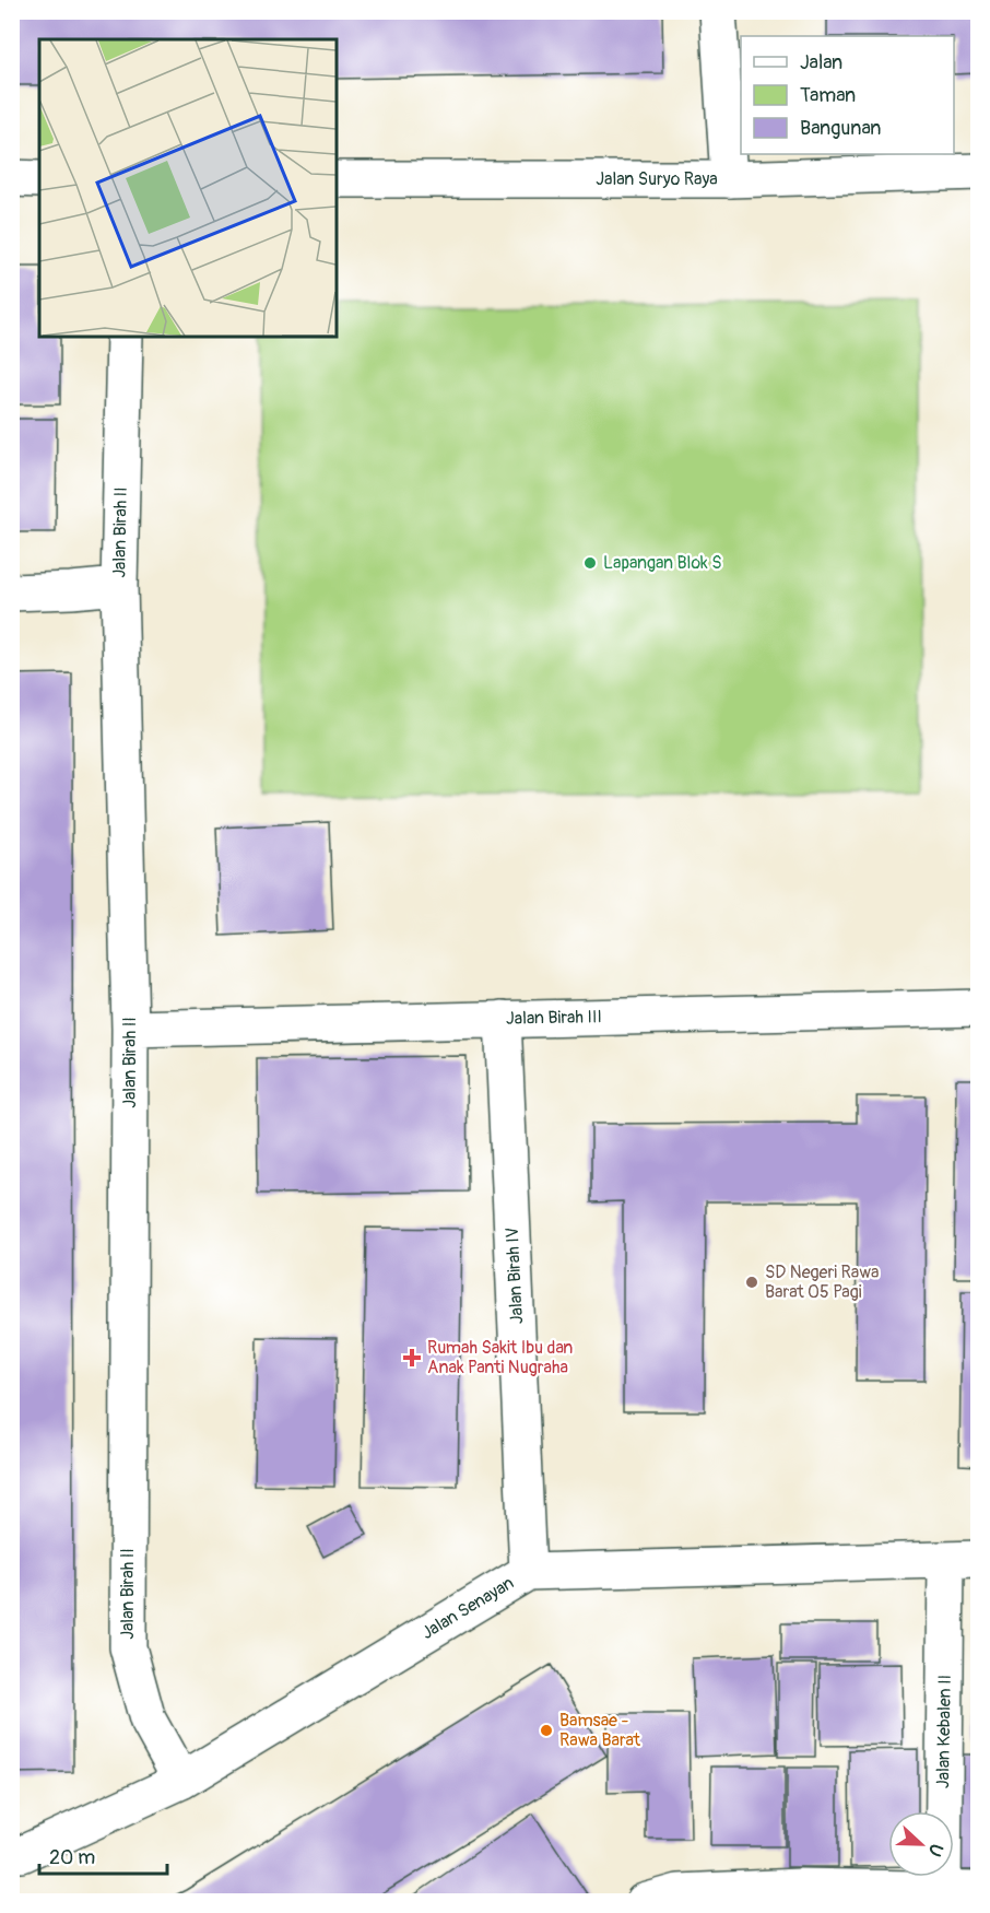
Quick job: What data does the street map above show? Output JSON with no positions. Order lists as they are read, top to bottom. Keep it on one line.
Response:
{"streets":{"street":["Jalan Suryo Raya","Jalan Birah II","Jalan Birah III","Jalan Birah IV","Jalan Senayan","Jalan Kebalen II"]},"crossings":[["Jalan Birah II","Jalan Birah III"],["Jalan Birah II","Jalan Senayan"],["Jalan Birah III","Jalan Birah IV"],["Jalan Birah IV","Jalan Senayan"],["Jalan Senayan","Jalan Kebalen II"]],"places":{"other":["Lapangan Blok S","SD Negeri Rawa Barat 05 Pagi","Bamsae - Rawa Barat"],"health":["Rumah Sakit Ibu dan Anak Panti Nugraha"]},"legend":["Jalan","Taman","Bangunan"],"scale_bar":"20 m","north":"right"}
